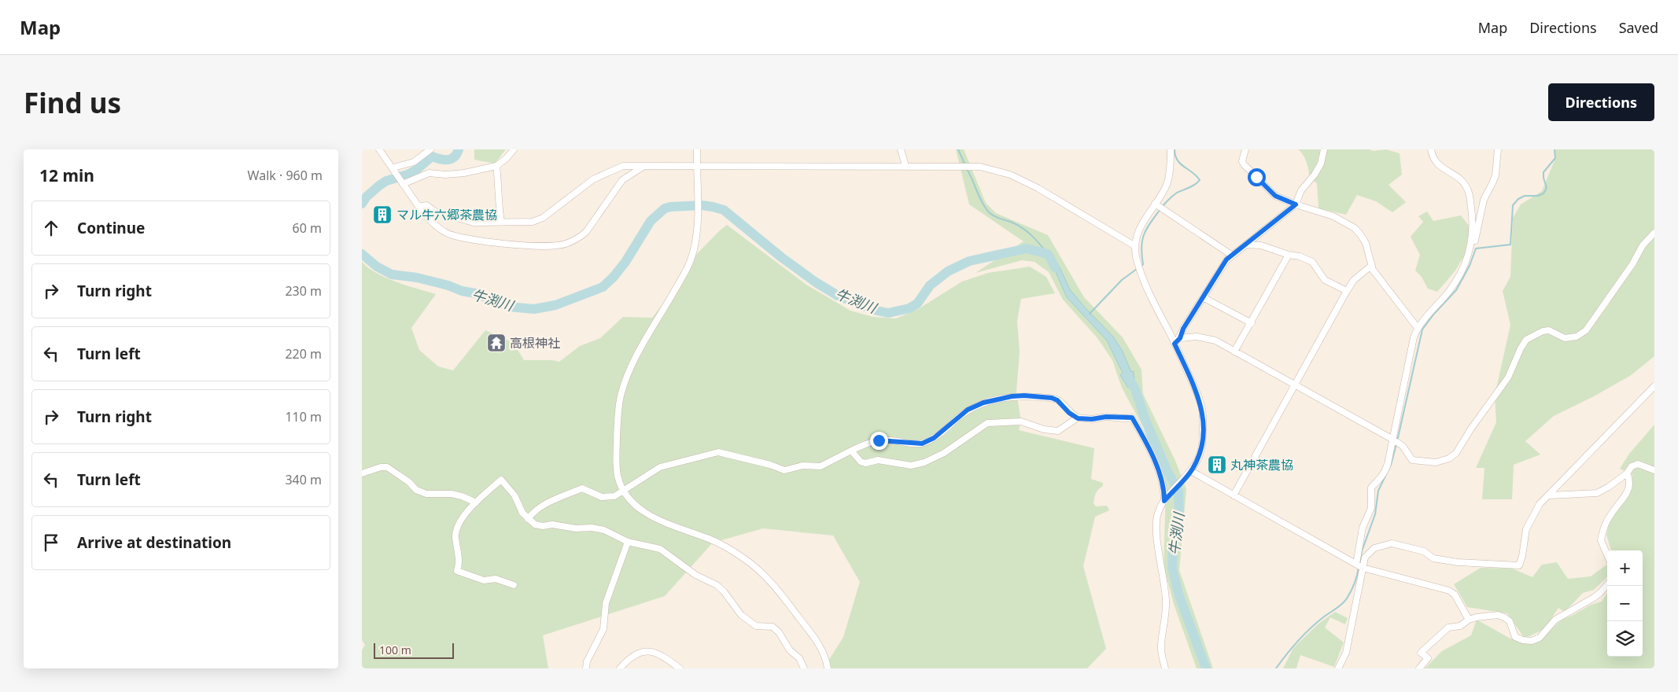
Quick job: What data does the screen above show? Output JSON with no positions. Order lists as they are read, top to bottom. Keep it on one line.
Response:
{"water":["牛渕川"],"places":{"building":["マル牛六郷茶農協","丸神茶農協"],"temple":["高根神社"]},"scale_bar":"100 m","page":{"header":"Map","nav":["Map","Directions","Saved"],"buttons":"Directions","title":"Find us","heading":["12 min","Walk · 960 m"],"list":[["Continue","60 m"],["Turn right","230 m"],["Turn left","220 m"],["Turn right","110 m"],["Turn left","340 m"],"Arrive at destination"],"map_buttons":["+","−"],"scale":"100 m"}}
